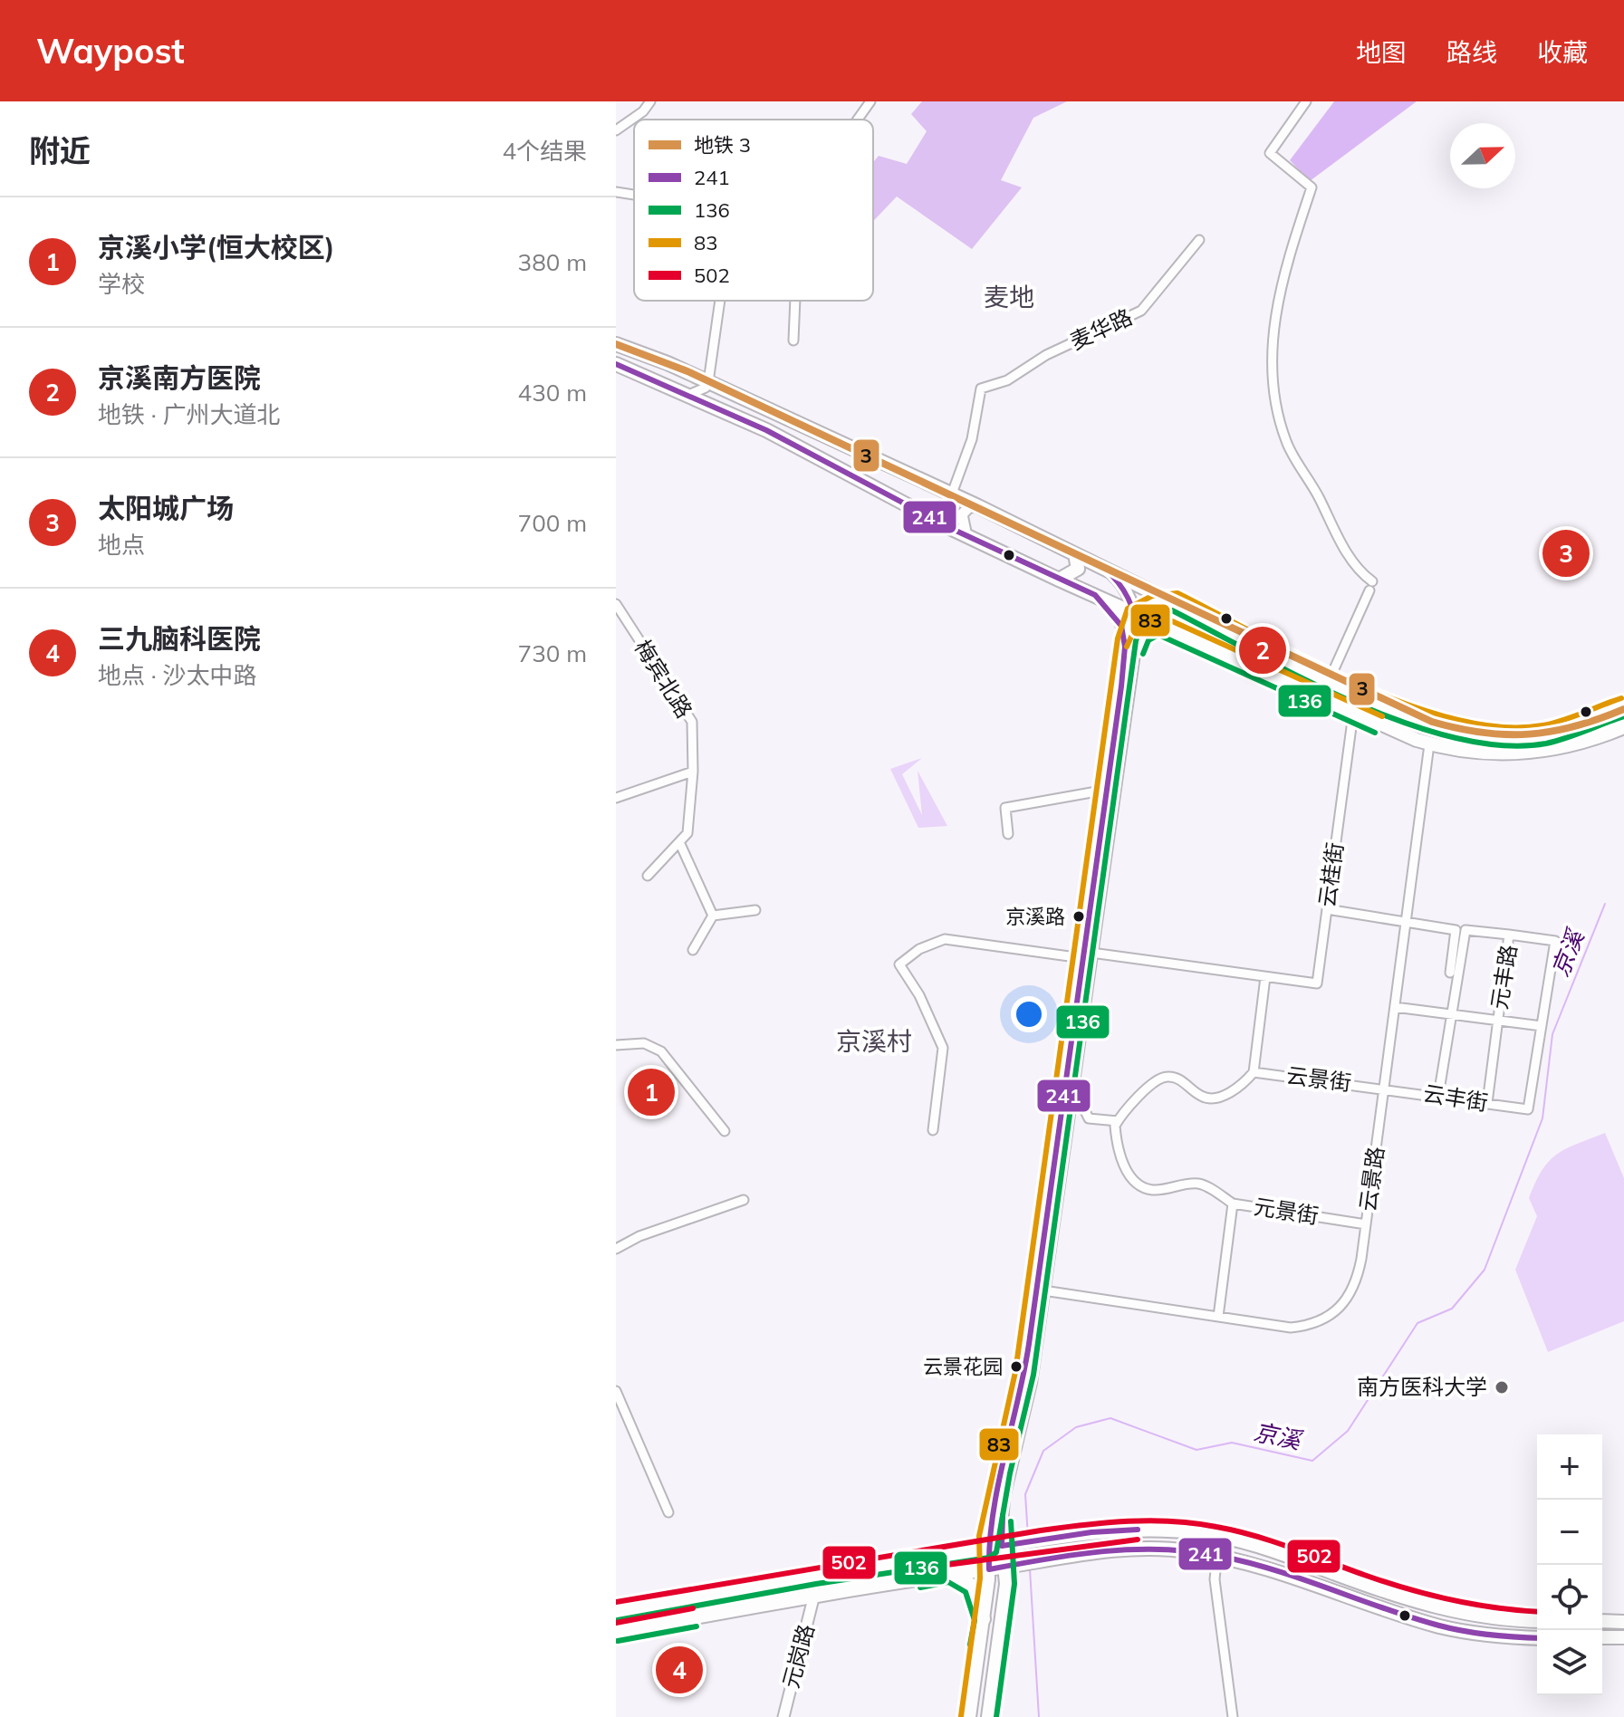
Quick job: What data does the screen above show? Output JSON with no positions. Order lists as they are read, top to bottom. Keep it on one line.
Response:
{"streets":{"street":["麦华路","梅宾北路","云桂街","元丰路","云景街","云丰街","云景路","元景街","元岗路"]},"crossings":[["元丰路","云丰街"],["云景街","云丰街"],["云景街","云景路"],["云丰街","云景路"],["云景路","元景街"]],"districts":["麦地","京溪村"],"water":["京溪"],"places":["京溪路","云景花园","南方医科大学"],"lines":["metro line 3","transit line 241","transit line 83","transit line 136","transit line 502"],"legend":["地铁 3","241","136","83","502"],"north":"right","page":{"header":"Waypost","nav":["地图","路线","收藏"],"heading":["附近","4个结果"],"list":[{"mark":"1","name":"京溪小学(恒大校区)","note":"学校","value":"380 m"},{"mark":"2","name":"京溪南方医院","note":"地铁 · 广州大道北","value":"430 m"},{"mark":"3","name":"太阳城广场","note":"地点","value":"700 m"},{"mark":"4","name":"三九脑科医院","note":"地点 · 沙太中路","value":"730 m"}],"pins":["3","2","1","4"],"map_buttons":["+","−"]}}
